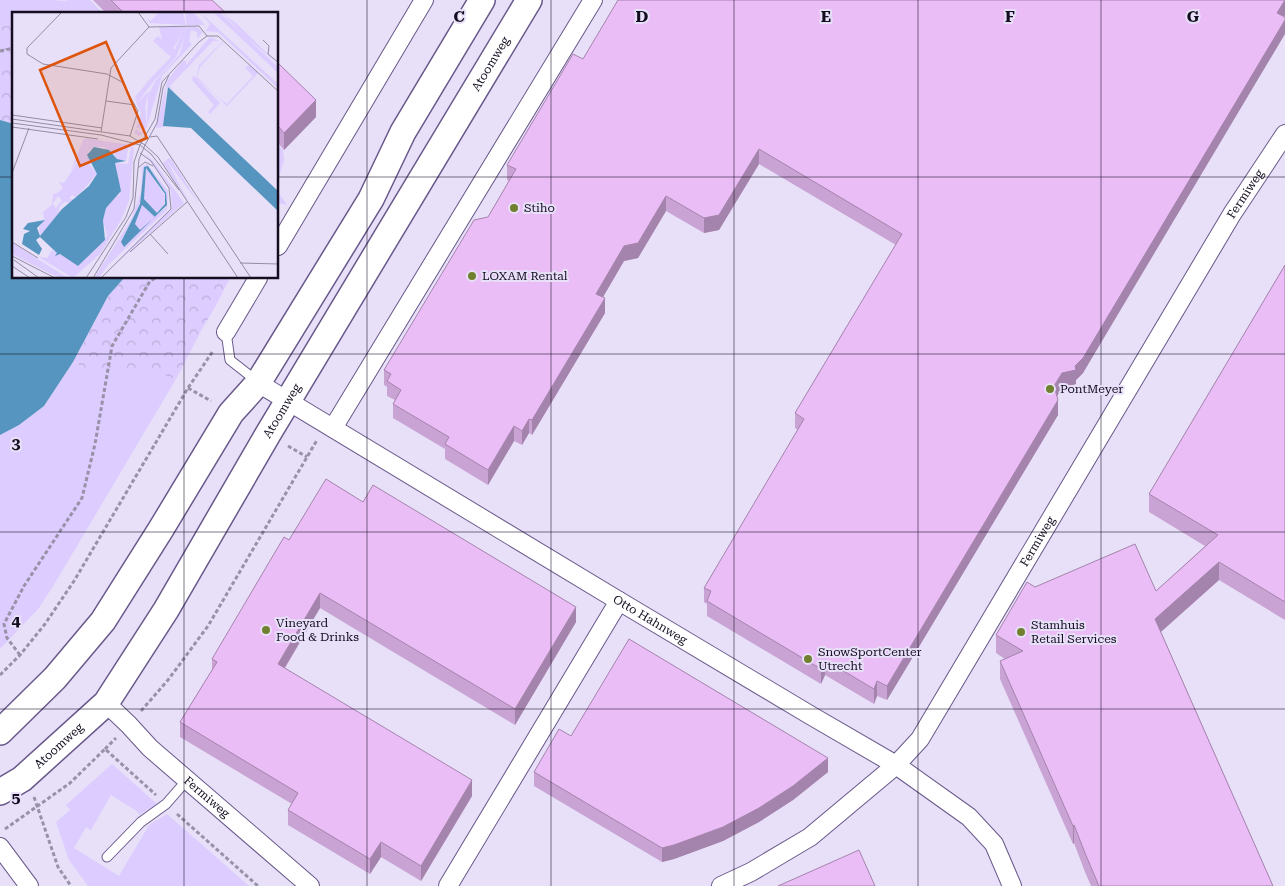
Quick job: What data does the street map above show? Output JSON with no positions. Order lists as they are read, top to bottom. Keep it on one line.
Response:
{"streets":{"main road":["Atoomweg"],"street":["Fermiweg","Otto Hahnweg"]},"crossings":[["Atoomweg","Fermiweg"],["Atoomweg","Otto Hahnweg"],["Fermiweg","Otto Hahnweg"]],"places":["Stiho","LOXAM Rental","PontMeyer","Vineyard Food & Drinks","Stamhuis Retail Services","SnowSportCenter Utrecht"],"grid":{"columns":["C","D","E","F","G"],"rows":["3","4","5"]}}
